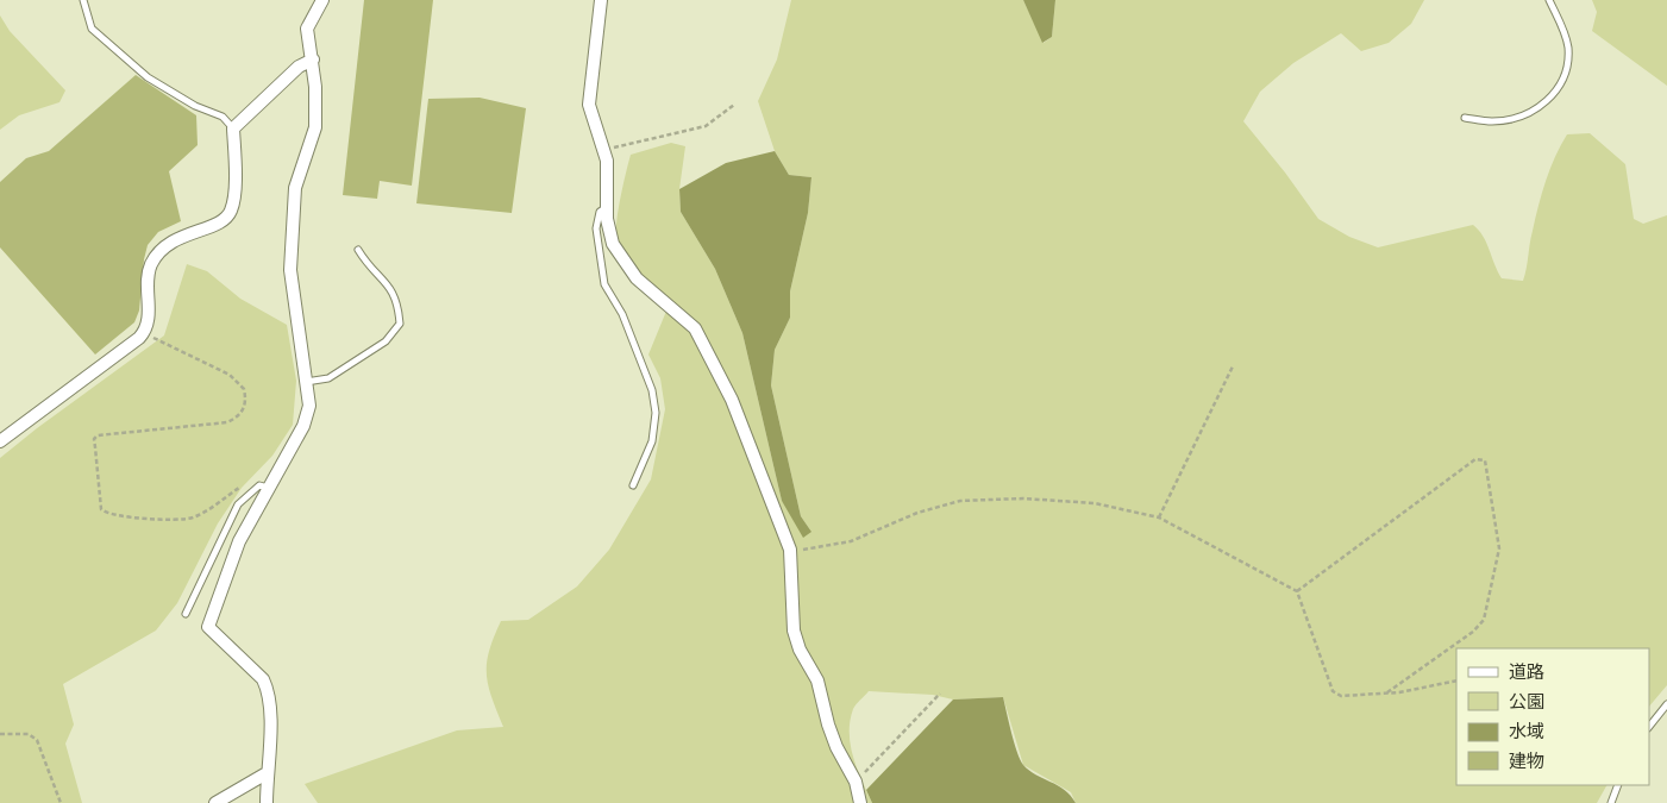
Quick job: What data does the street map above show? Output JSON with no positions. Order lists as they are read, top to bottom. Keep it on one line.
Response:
{"legend":["道路","公園","水域","建物"]}
